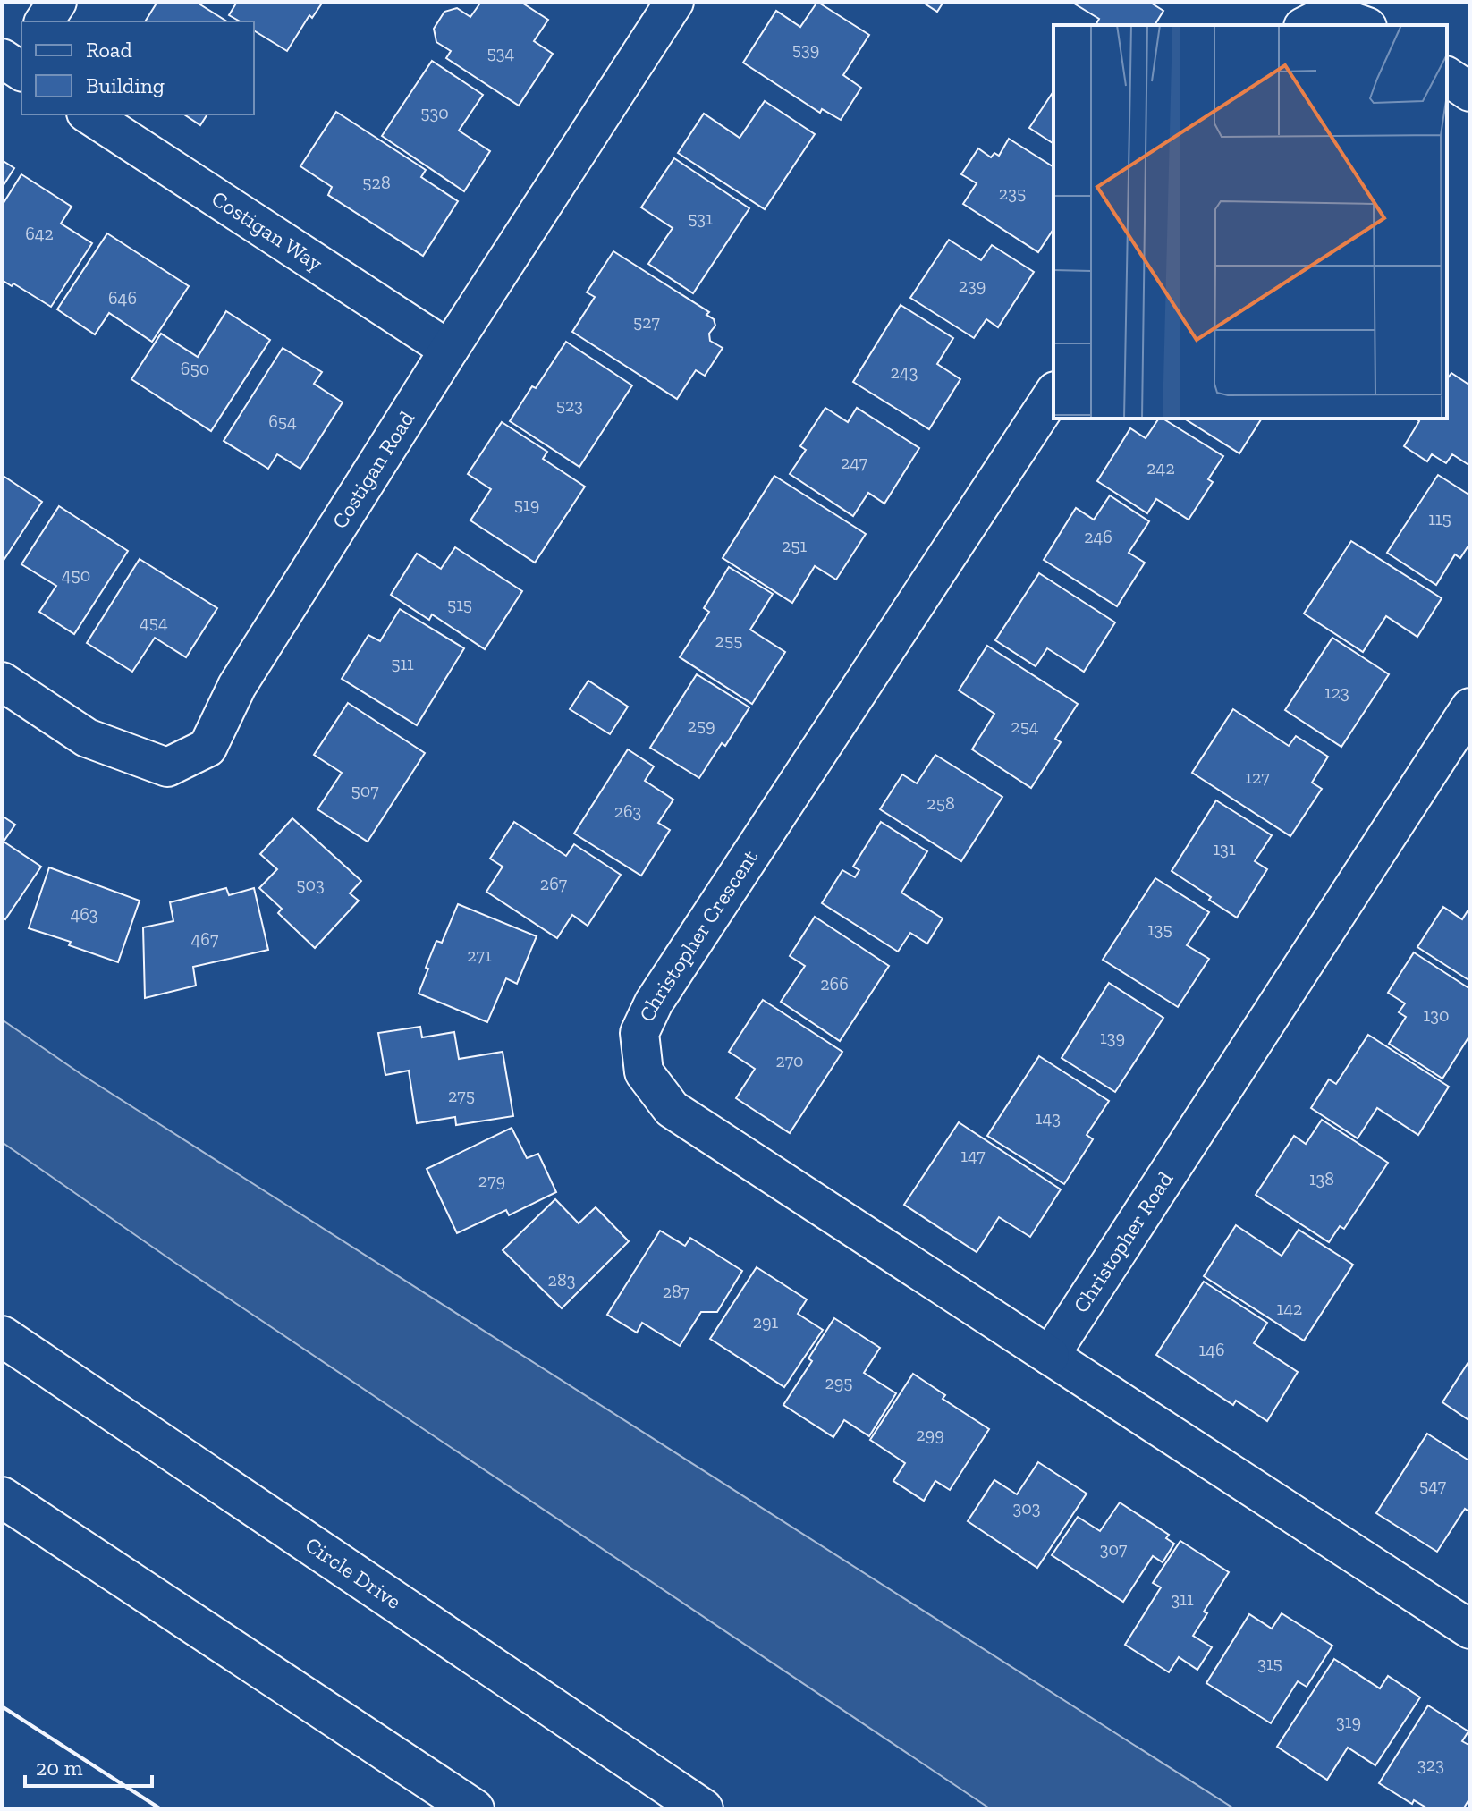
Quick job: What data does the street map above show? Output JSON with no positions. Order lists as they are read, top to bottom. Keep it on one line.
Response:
{"streets":{"highway":["Circle Drive"],"street":["Costigan Way","Costigan Road","Christopher Crescent","Christopher Road"]},"crossings":[["Costigan Way","Costigan Road"],["Christopher Crescent","Christopher Road"]],"house_numbers":["539","534","530","528","235","531","642","239","646","527","650","243","523","654","247","242","519","115","246","251","450","515","454","255","511","123","259","254","127","507","258","263","131","267","503","463","135","467","271","266","130","139","270","275","143","147","138","279","283","287","142","291","146","295","299","547","303","307","311","315","319","323"],"legend":["Road","Building"],"scale_bar":"20 m"}
